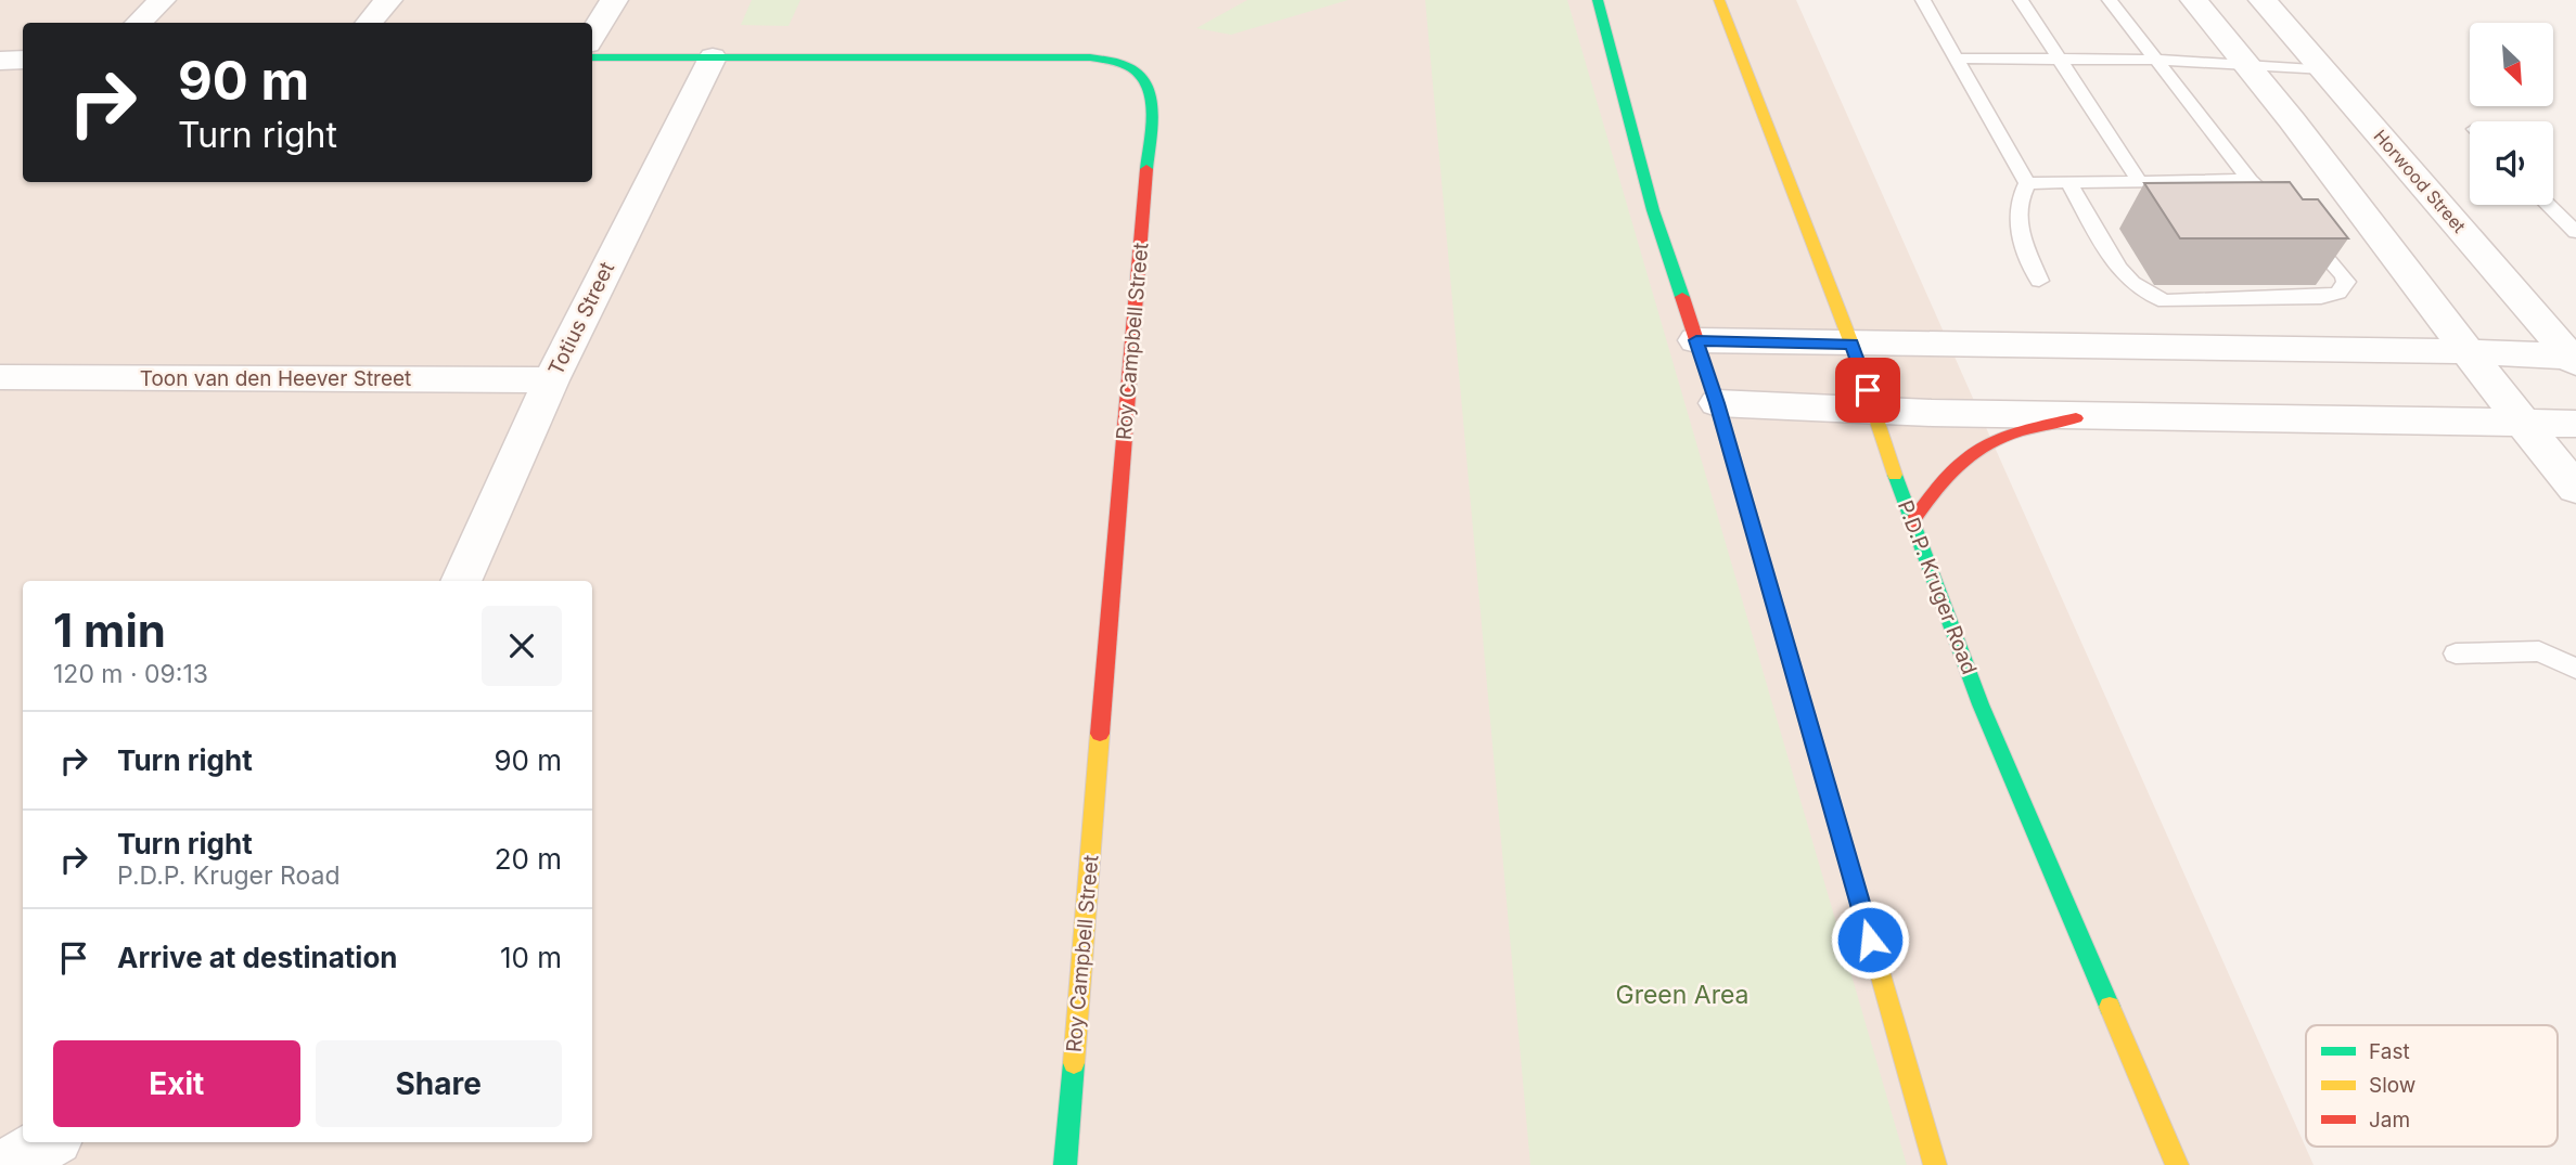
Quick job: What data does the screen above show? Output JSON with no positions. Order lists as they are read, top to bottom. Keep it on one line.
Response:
{"streets":{"street":["Horwood Street","Totius Street","Roy Campbell Street","Toon van den Heever Street","P.D.P. Kruger Road"]},"crossings":[["Totius Street","Roy Campbell Street"],["Totius Street","Toon van den Heever Street"]],"parks":["Green Area"],"legend":["Fast","Slow","Jam"],"north":"bottom right","page":{"turn":["90 m","Turn right"],"heading":["1 min","120 m · 09:13"],"list":[{"name":"Turn right","value":"90 m"},{"name":"Turn right","note":"P.D.P. Kruger Road","value":"20 m"},{"name":"Arrive at destination","value":"10 m"}],"buttons":["Exit","Share"]}}
